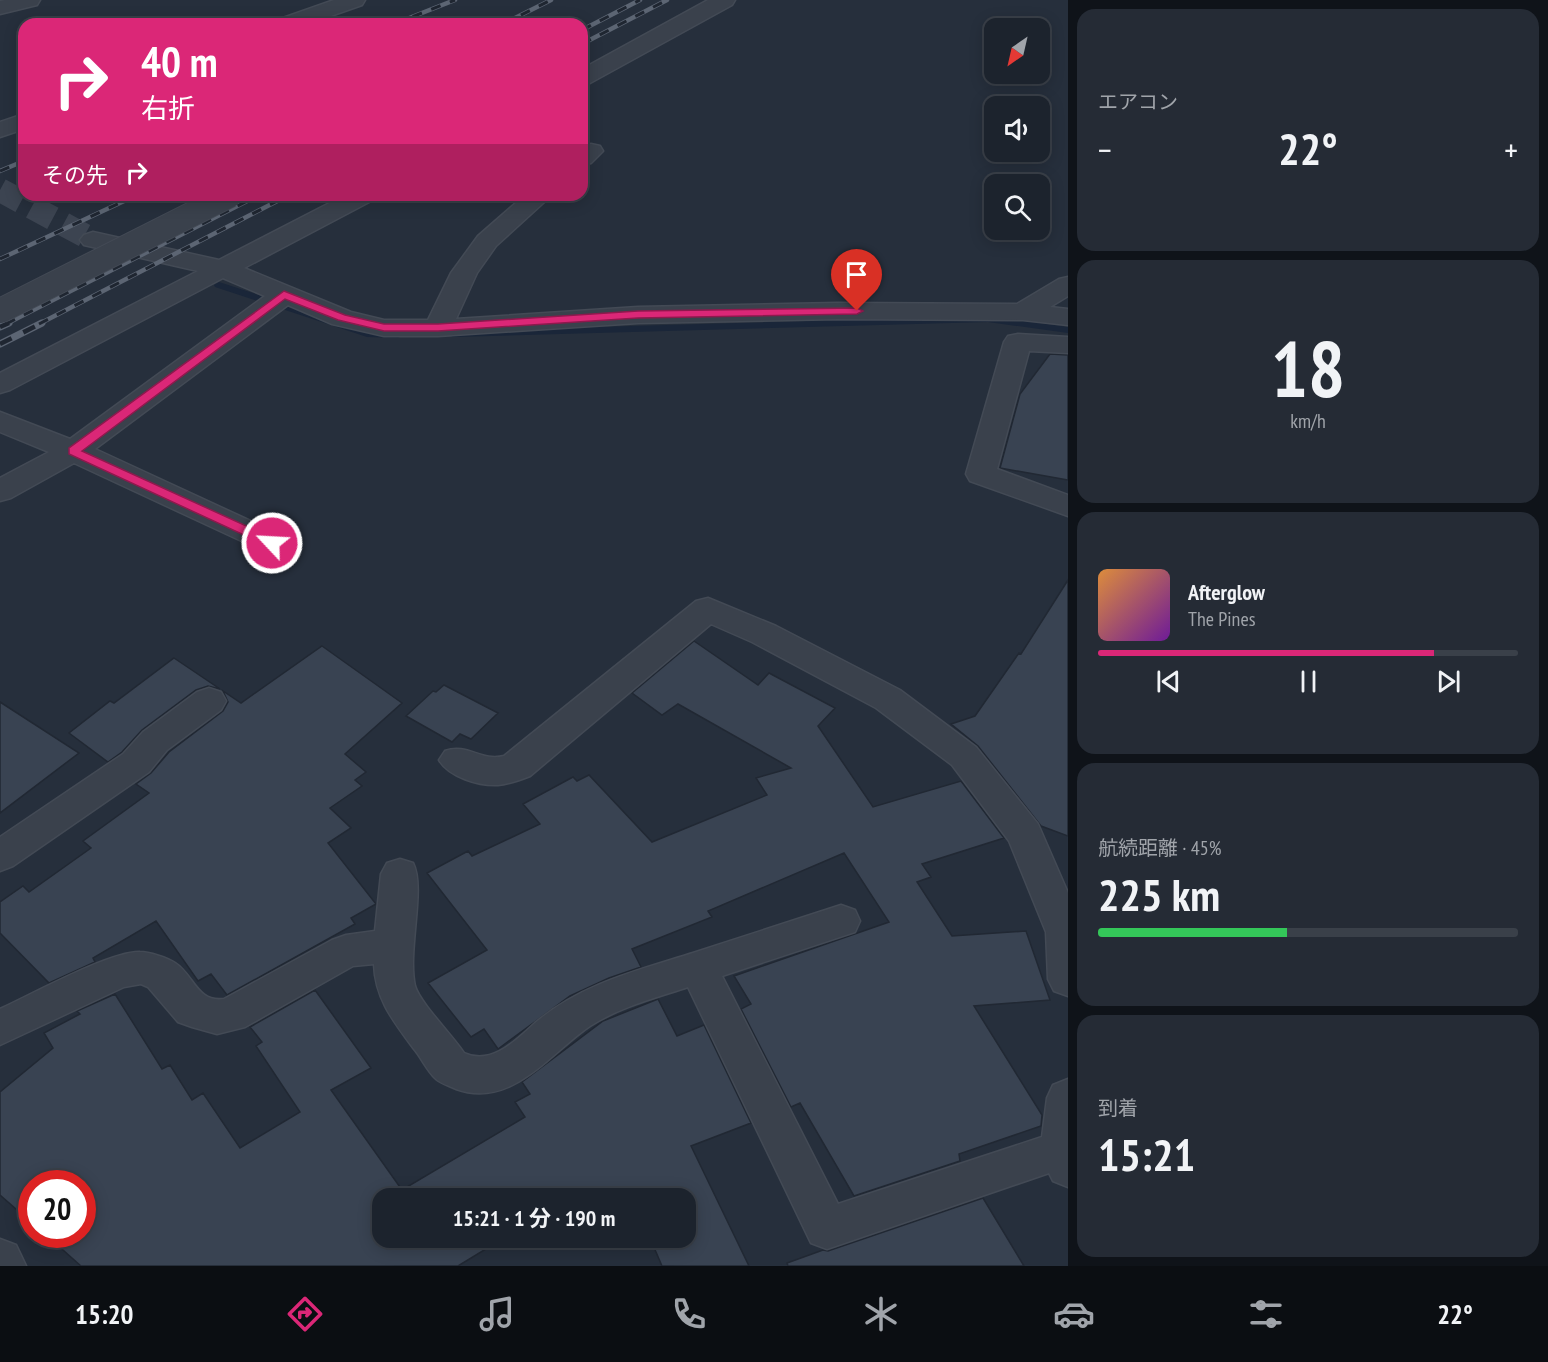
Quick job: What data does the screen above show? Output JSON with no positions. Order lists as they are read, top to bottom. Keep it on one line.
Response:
{"north":"bottom left","page":{"tile":["エアコン",["18","km/h"],["航続距離 · 45%","225 km"],["到着","15:21"]],"turn":["40 m","右折"],"heat":["−","22°","+"],"then":"その先","song":["Afterglow","The Pines"],"limit":"20","trip":"15:21 · 1 分 · 190 m","tabs":["15:20","22°"]}}
